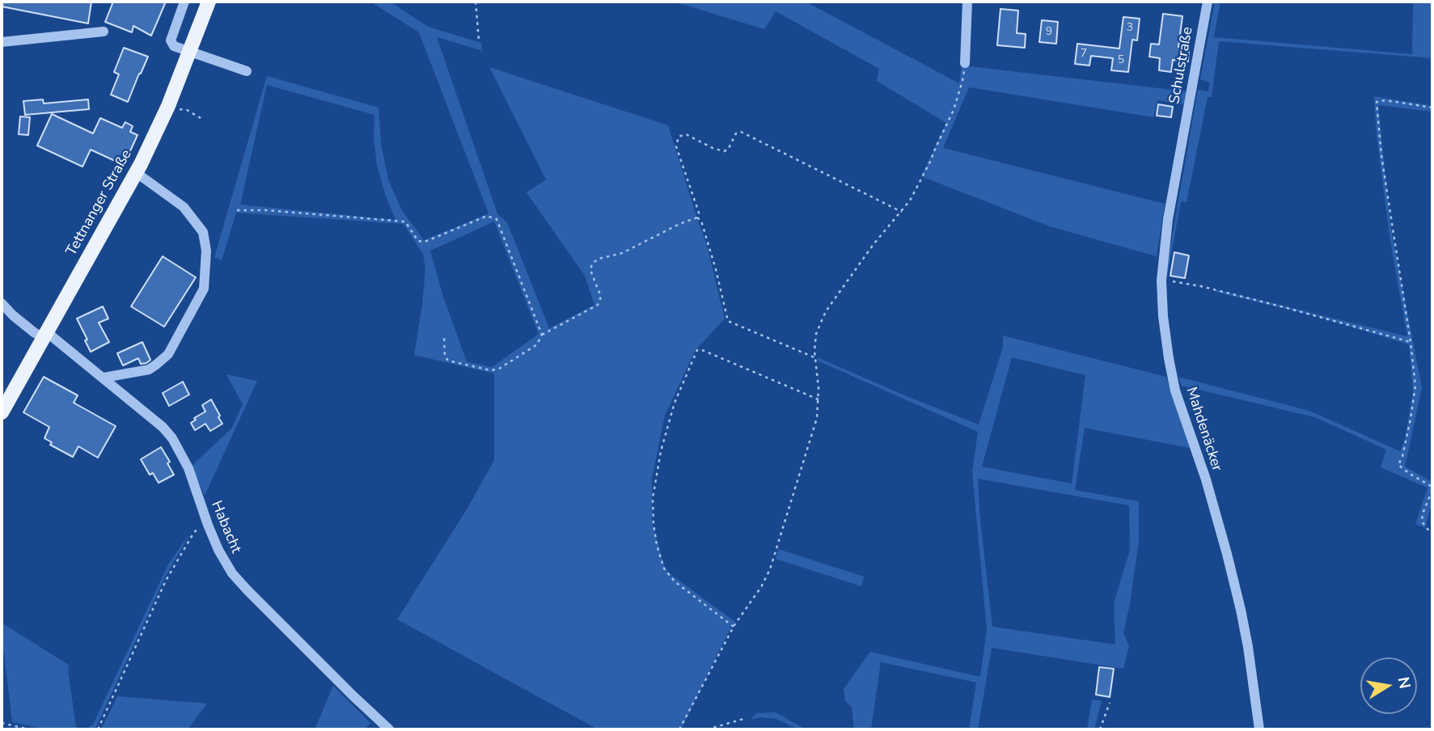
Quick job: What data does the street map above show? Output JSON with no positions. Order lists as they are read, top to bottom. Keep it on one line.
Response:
{"streets":{"main road":["Tettnanger Straße"],"street":["Schulstraße","Mahdenäcker","Habacht"]},"crossings":[["Schulstraße","Mahdenäcker"],["Tettnanger Straße","Habacht"]],"house_numbers":["3","9","7","5"],"north":"right"}
